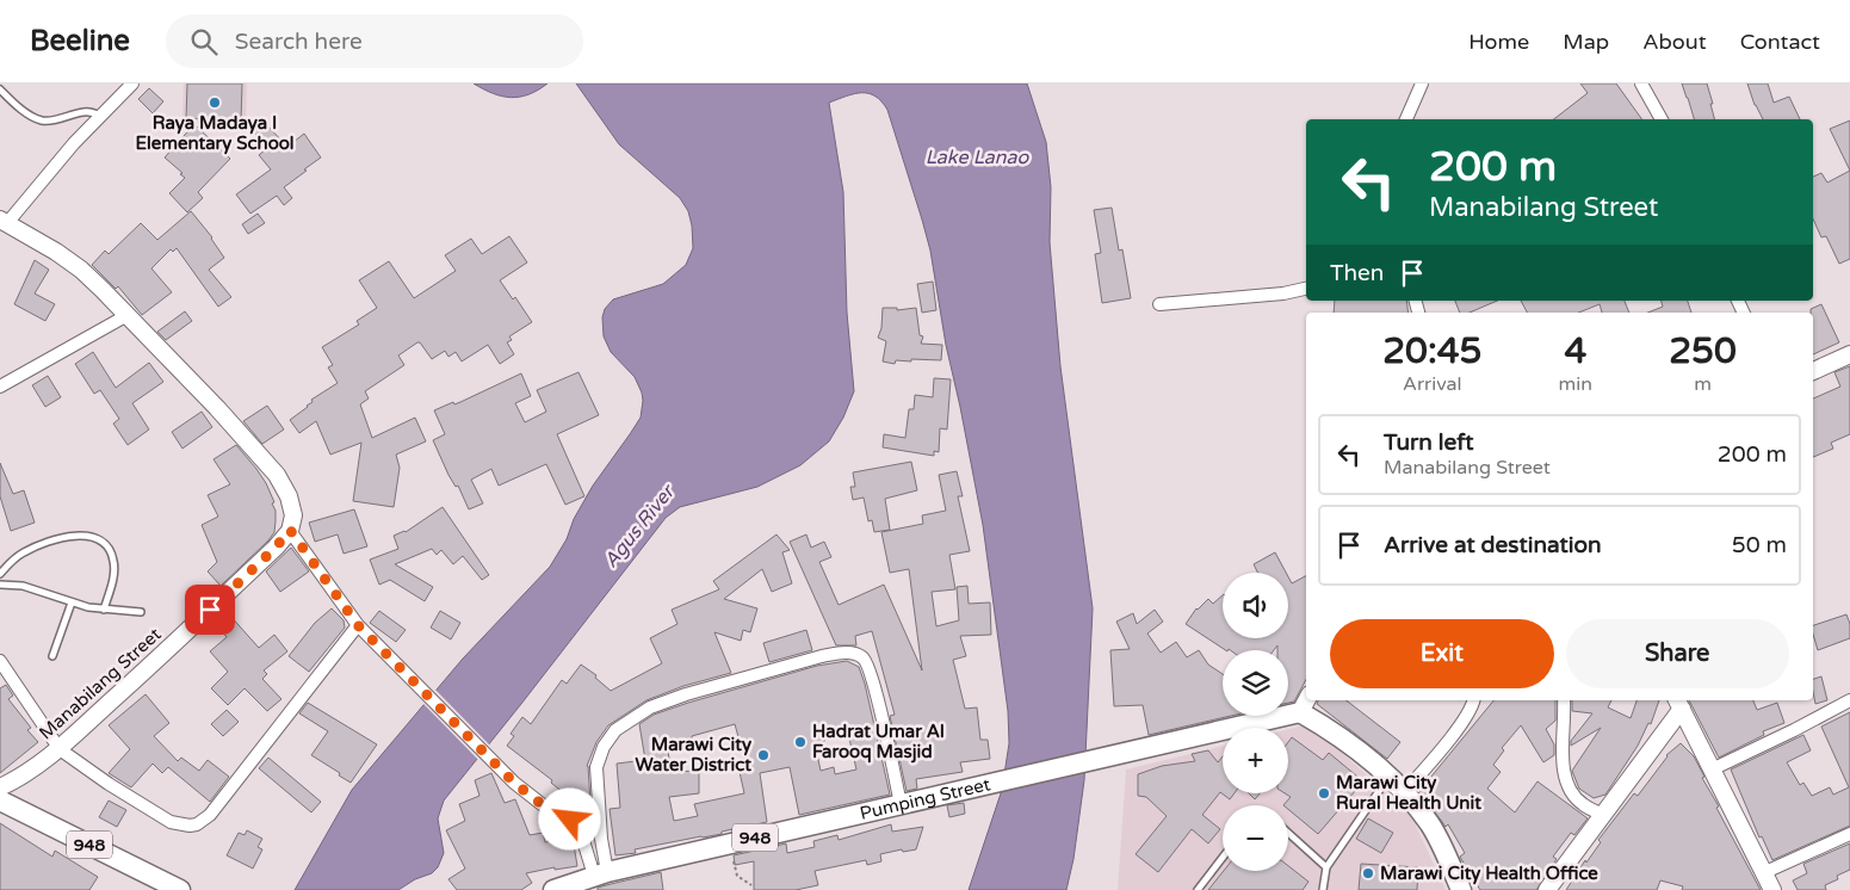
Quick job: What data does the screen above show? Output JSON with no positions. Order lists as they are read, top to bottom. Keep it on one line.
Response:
{"streets":{"main road":["Pumping Street","948"],"street":["Manabilang Street"]},"water":["Lake Lanao","Agus River"],"places":["Raya Madaya I Elementary School","Hadrat Umar Al Farooq Masjid","Marawi City Water District","Marawi City Rural Health Unit","Marawi City Health Office"],"page":{"header":"Beeline","search":"Search here","nav":["Home","Map","About","Contact"],"turn":["200 m","Manabilang Street"],"then":"Then","eta":["20:45","Arrival","4","min","250","m"],"list":[{"name":"Turn left","note":"Manabilang Street","value":"200 m"},{"name":"Arrive at destination","value":"50 m"}],"map_buttons":["+","−"],"buttons":["Exit","Share"]}}
